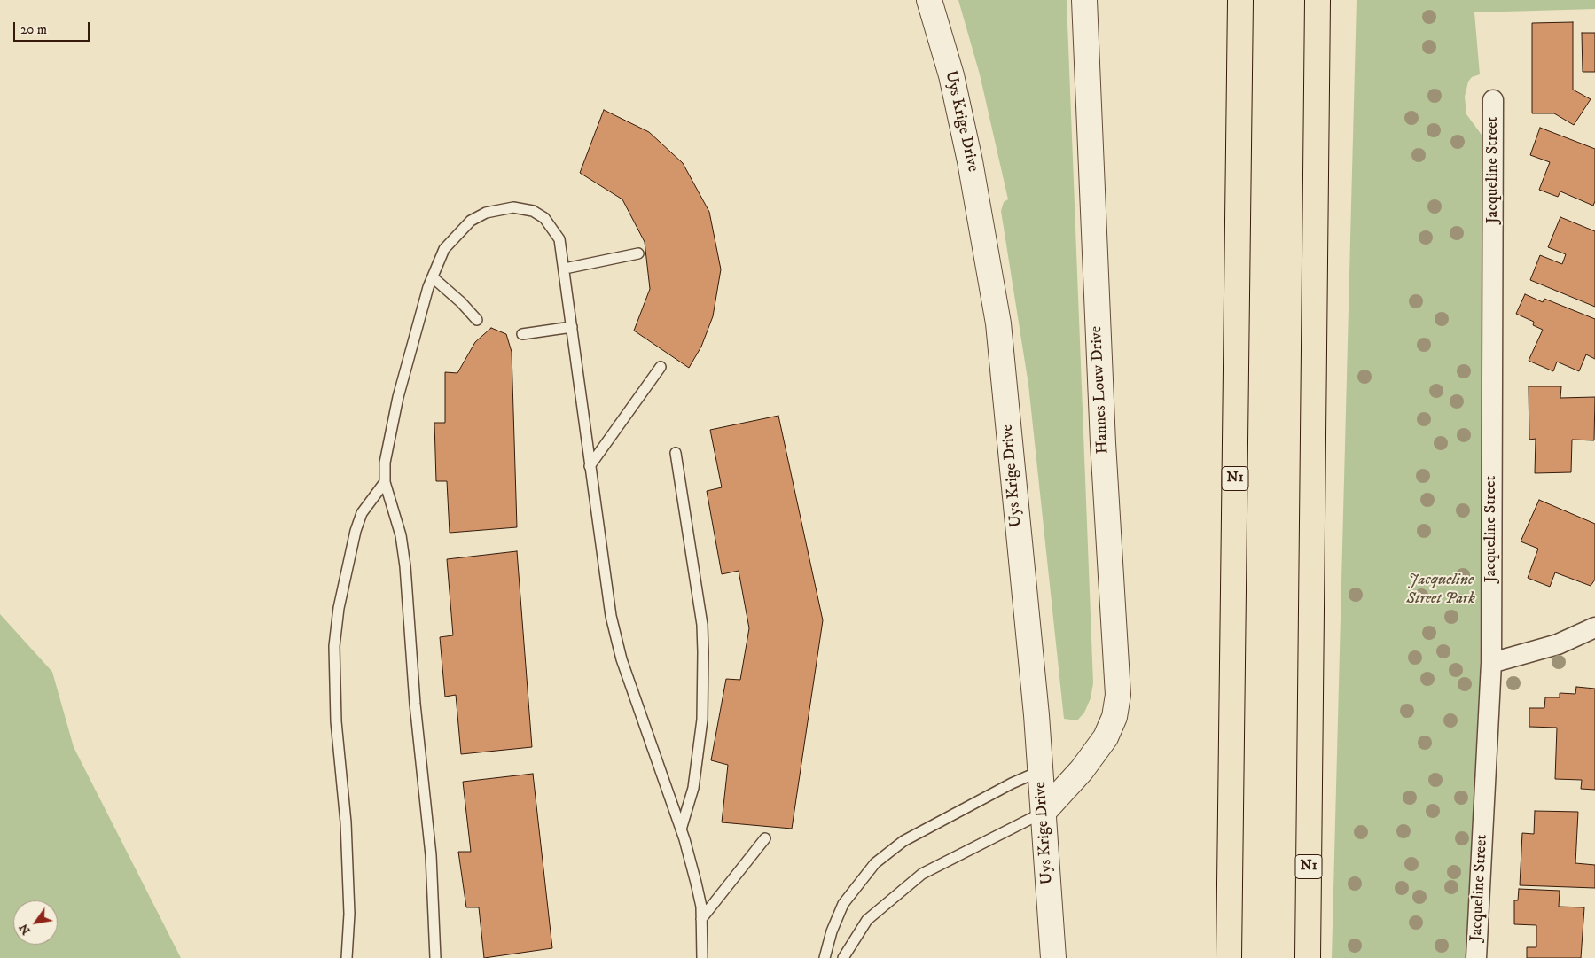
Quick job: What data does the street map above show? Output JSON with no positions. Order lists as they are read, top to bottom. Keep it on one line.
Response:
{"streets":{"highway":["N1"],"street":["Uys Krige Drive","Jacqueline Street","Hannes Louw Drive"]},"crossings":[["Uys Krige Drive","Hannes Louw Drive"]],"parks":["Jacqueline Street Park"],"scale_bar":"20 m","north":"bottom left"}
